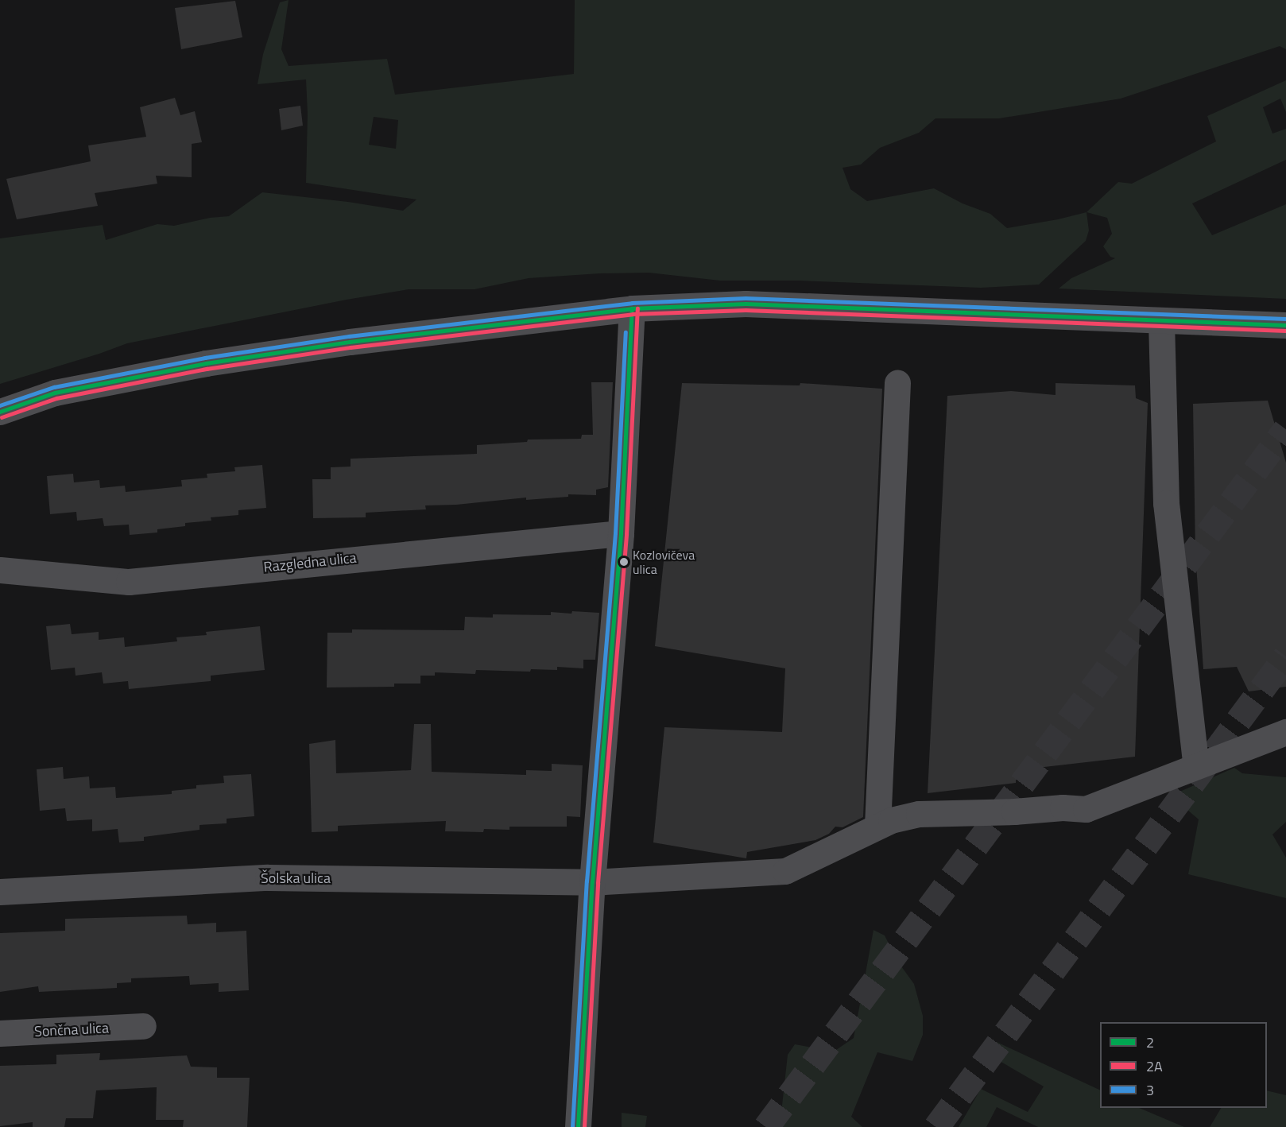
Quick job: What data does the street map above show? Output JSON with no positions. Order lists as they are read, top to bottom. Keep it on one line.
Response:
{"streets":{"street":["Razgledna ulica","Šolska ulica","Sončna ulica"]},"places":["Kozlovičeva ulica"],"lines":["transit line 3","transit line 2","transit line 2A"],"legend":["2","2A","3"]}
